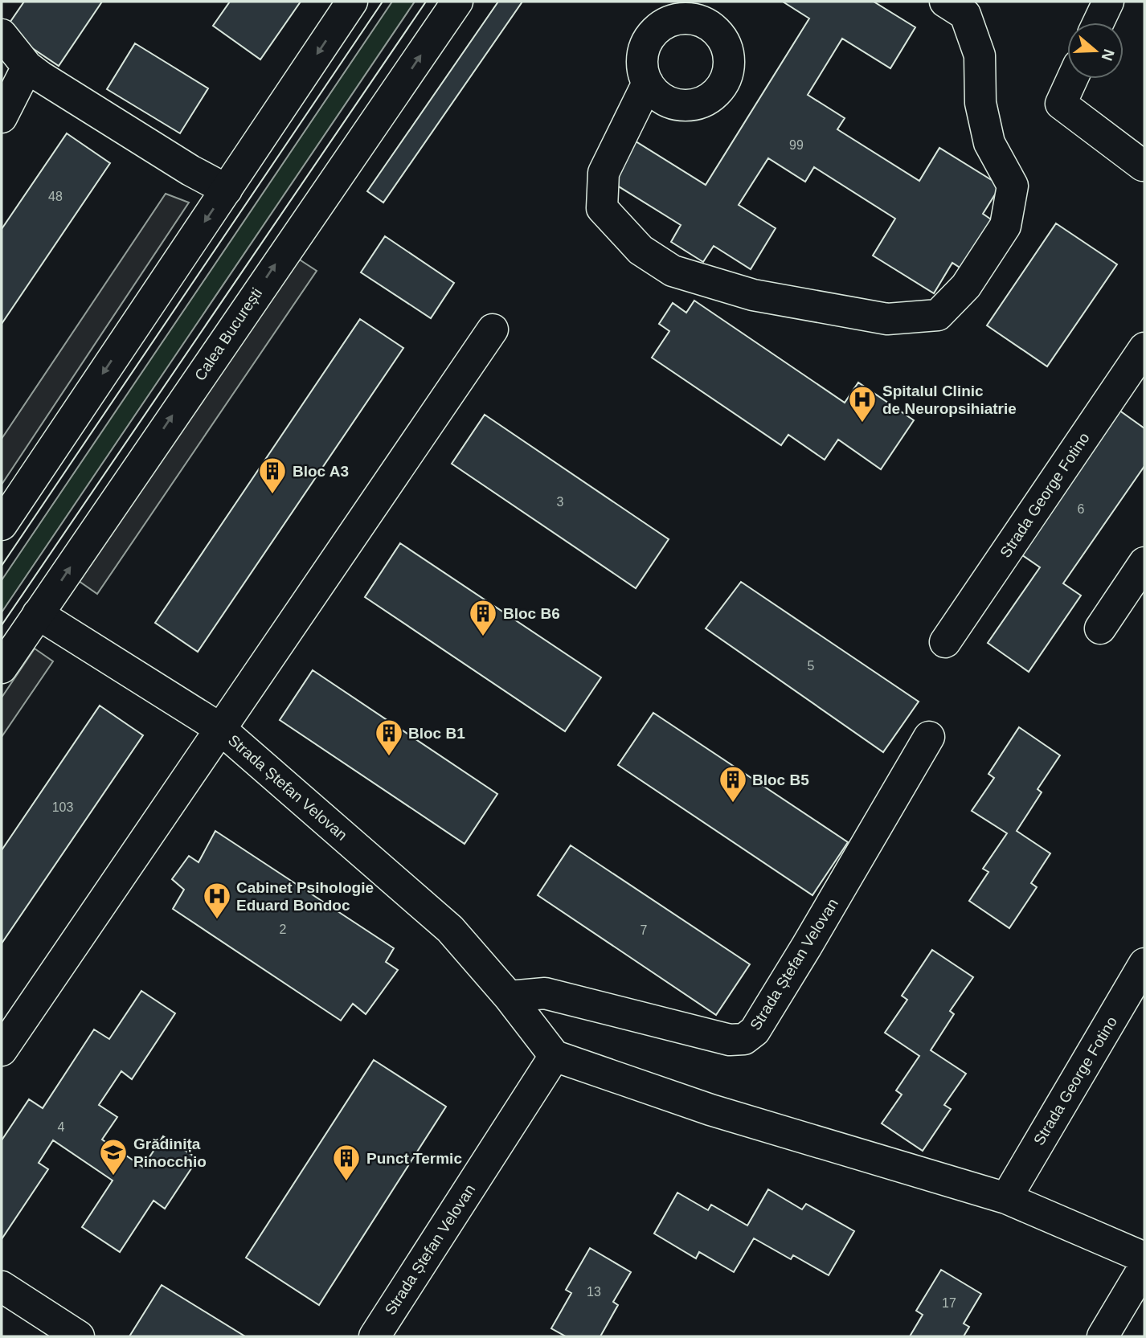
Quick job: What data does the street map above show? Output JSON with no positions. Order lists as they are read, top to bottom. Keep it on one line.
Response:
{"streets":{"street":["Calea București","Strada George Fotino","Strada Ștefan Velovan"]},"crossings":[["Calea București","Strada Ștefan Velovan"]],"places":{"hospital":["Spitalul Clinic de Neuropsihiatrie","Cabinet Psihologie Eduard Bondoc"],"building":["Bloc A3","Bloc B6","Bloc B1","Bloc B5","Punct Termic"],"school or university":["Grădinița Pinocchio"]},"house_numbers":["99","48","3","6","5","103","2","7","4","13","17"],"north":"right"}
